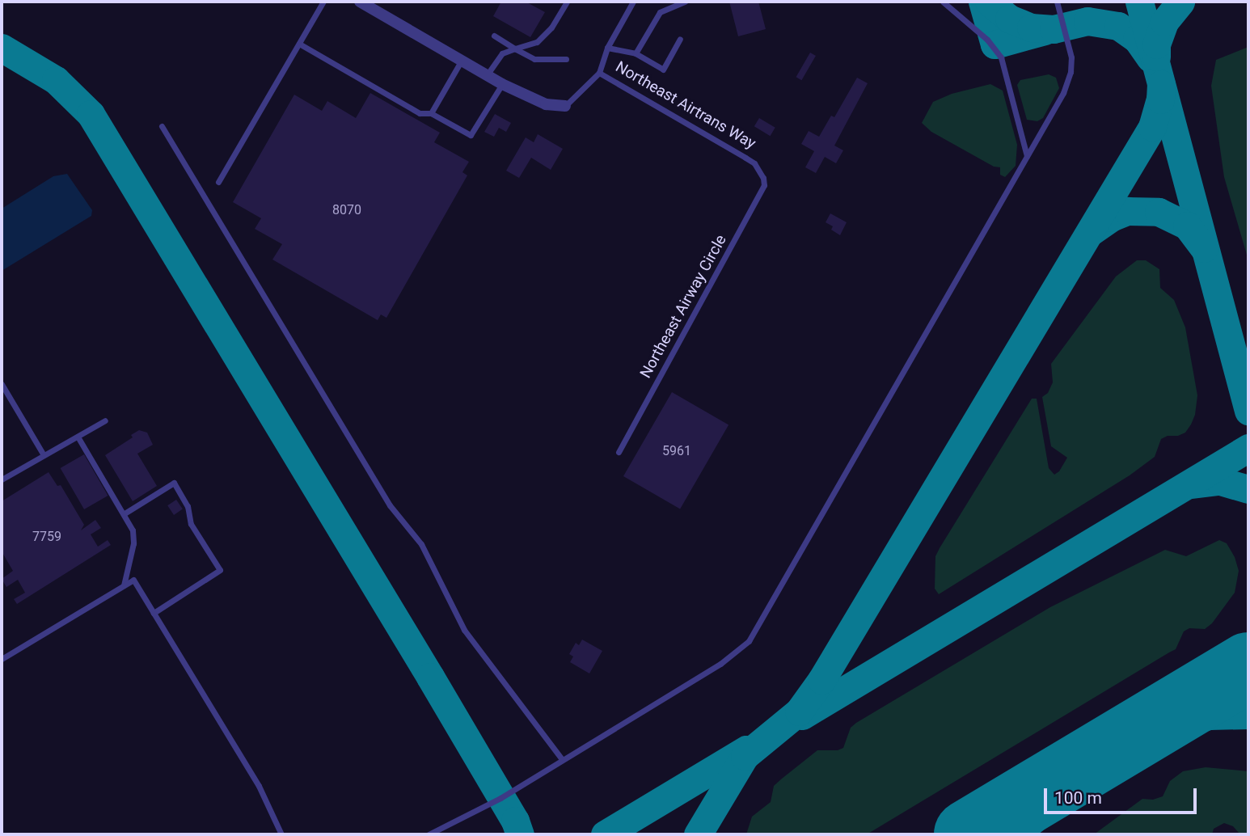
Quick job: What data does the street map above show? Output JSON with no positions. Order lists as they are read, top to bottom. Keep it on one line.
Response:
{"streets":{"street":["Northeast Airtrans Way"],"lane":["Northeast Airway Circle"]},"crossings":[["Northeast Airtrans Way","Northeast Airway Circle"]],"house_numbers":["8070","5961","7759"],"scale_bar":"100 m"}
